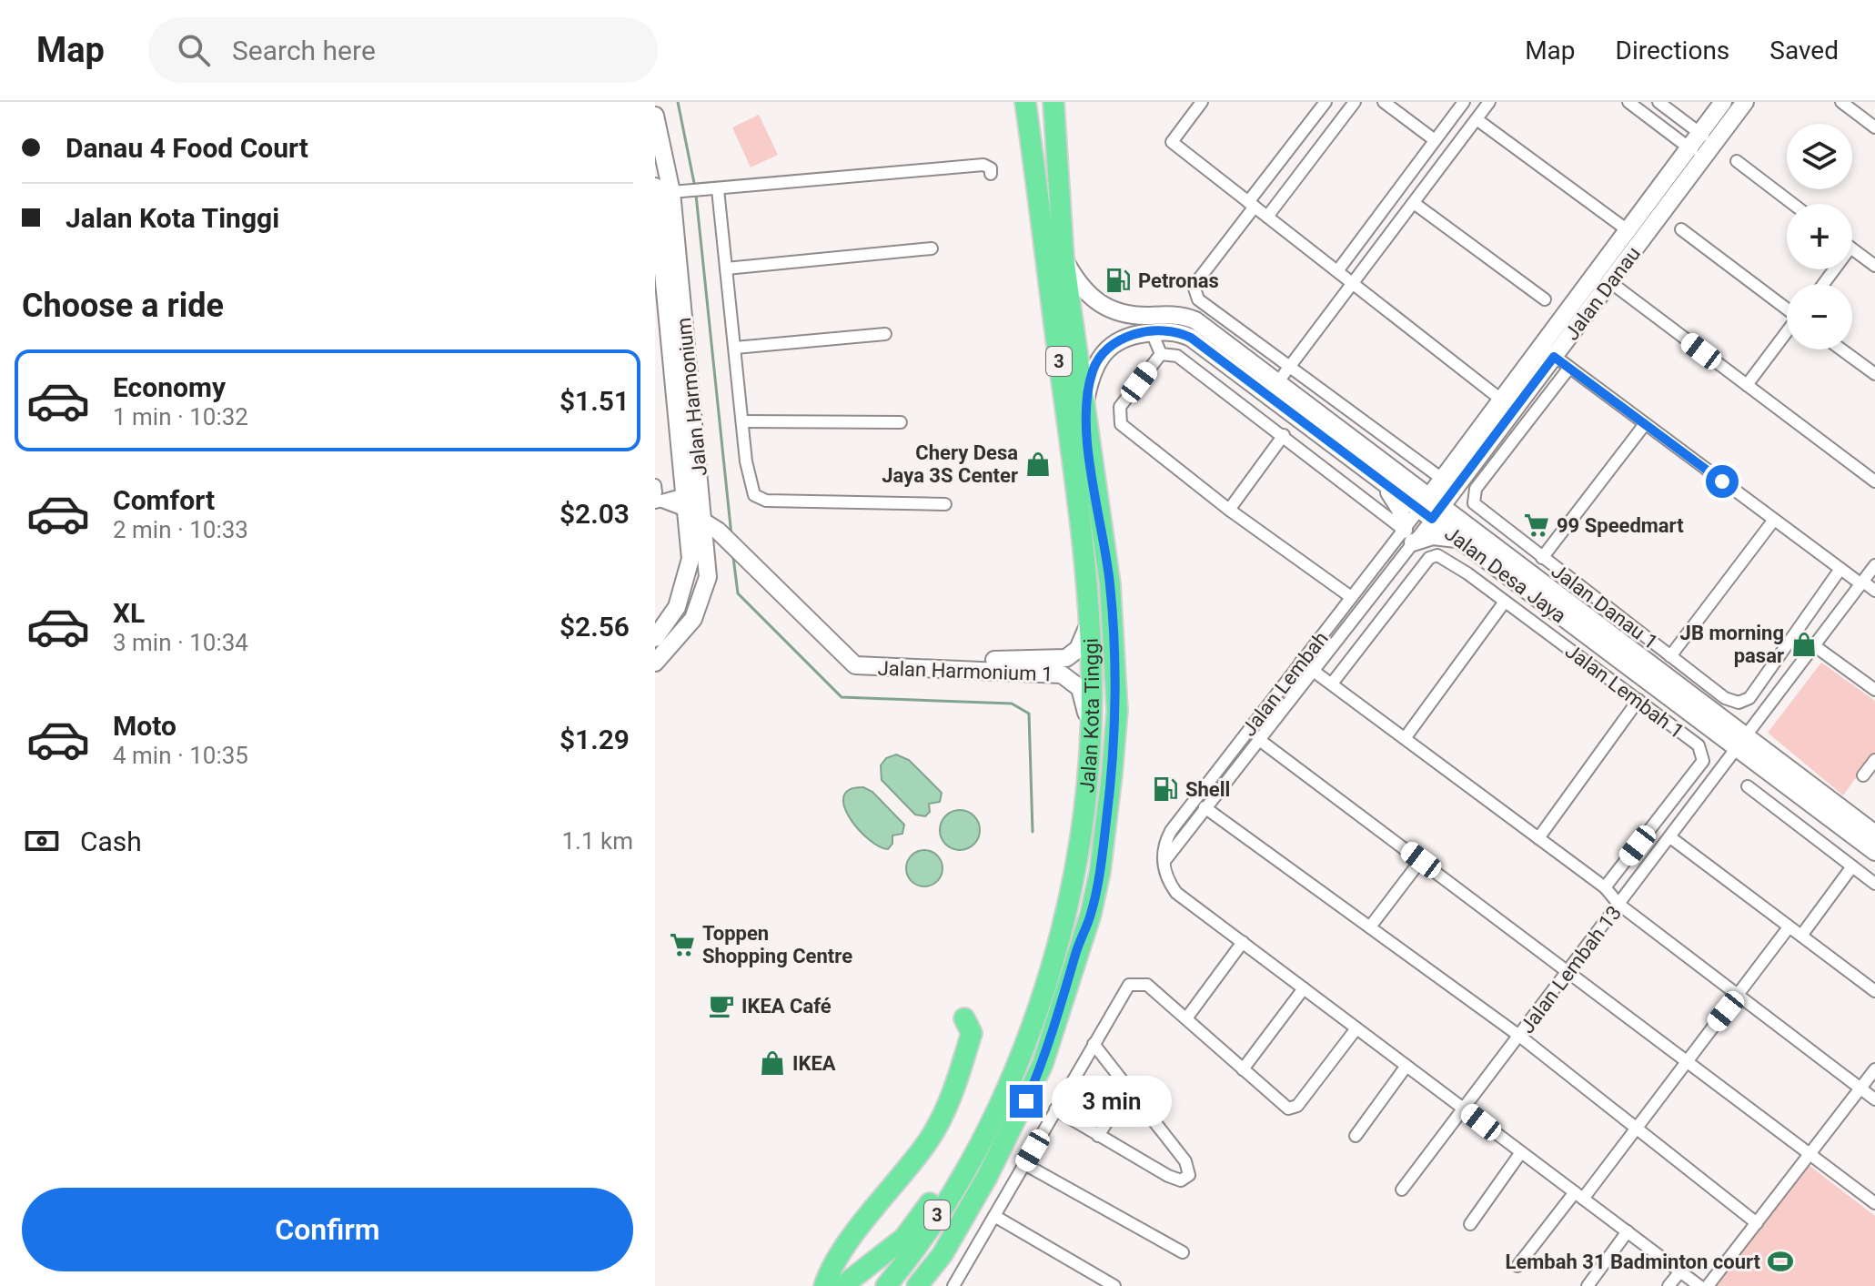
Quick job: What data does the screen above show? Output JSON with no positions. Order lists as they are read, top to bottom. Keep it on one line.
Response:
{"streets":{"highway":["3","Jalan Kota Tinggi"],"main road":["Jalan Danau","Jalan Harmonium","Jalan Desa Jaya","Jalan Harmonium 1"],"street":["Jalan Danau 1","Jalan Lembah","Jalan Lembah 1","Jalan Lembah 13"]},"crossings":[["Jalan Danau","Jalan Desa Jaya"],["Jalan Danau","Jalan Lembah"],["Jalan Harmonium","Jalan Harmonium 1"],["Jalan Desa Jaya","Jalan Lembah"],["Jalan Desa Jaya","Jalan Kota Tinggi"],["Jalan Desa Jaya","Jalan Lembah 13"],["Jalan Harmonium 1","Jalan Kota Tinggi"]],"places":{"fuel station":["Petronas","Shell"],"shop":["Chery Desa Jaya 3S Center","JB morning pasar","IKEA"],"supermarket":["99 Speedmart","Toppen Shopping Centre"],"cafe":["IKEA Café"],"sports":["Lembah 31 Badminton court"]},"page":{"header":"Map","search":"Search here","nav":["Map","Directions","Saved"],"banner":["Danau 4 Food Court","Jalan Kota Tinggi"],"map_buttons":["+","−"],"heading":"Choose a ride","list":[{"name":"Economy","note":"1 min · 10:32","value":"$1.51"},{"name":"Comfort","note":"2 min · 10:33","value":"$2.03"},{"name":"XL","note":"3 min · 10:34","value":"$2.56"},{"name":"Moto","note":"4 min · 10:35","value":"$1.29"}],"pay":["Cash","1.1 km"],"bubble":"3 min","buttons":"Confirm"}}
